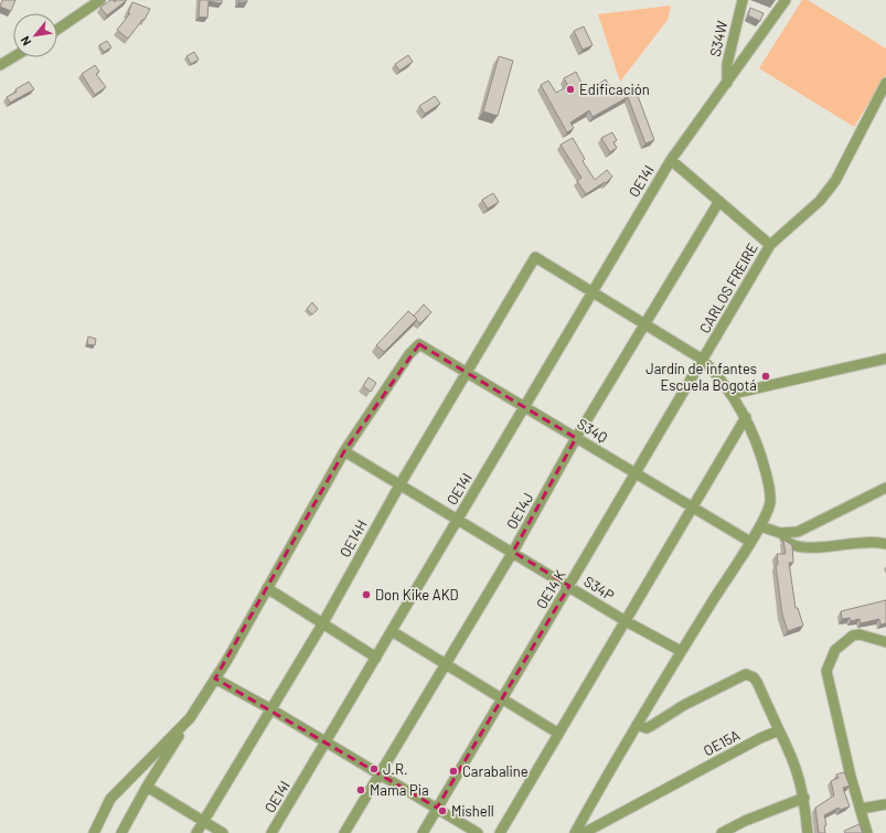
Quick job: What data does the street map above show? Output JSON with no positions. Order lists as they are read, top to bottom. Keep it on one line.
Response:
{"streets":{"street":["S34W","OE14I","CARLOS FREIRE","S34Q","OE14J","OE14H","S34P","OE14 K","OE15A"]},"crossings":[["S34W","OE14I"],["OE14I","S34Q"],["OE14I","OE14H"],["OE14I","S34P"],["CARLOS FREIRE","OE14 K"],["S34Q","OE14J"],["S34Q","OE14H"],["S34Q","S34P"],["S34Q","OE14 K"],["OE14J","S34P"],["OE14H","S34P"],["S34P","OE14 K"]],"places":["Edificación","Jardín de infantes Escuela Bogotá","Don Kike AKD","J.R.","Carabaline","Mama Pia","Mishell"],"north":"bottom left"}
